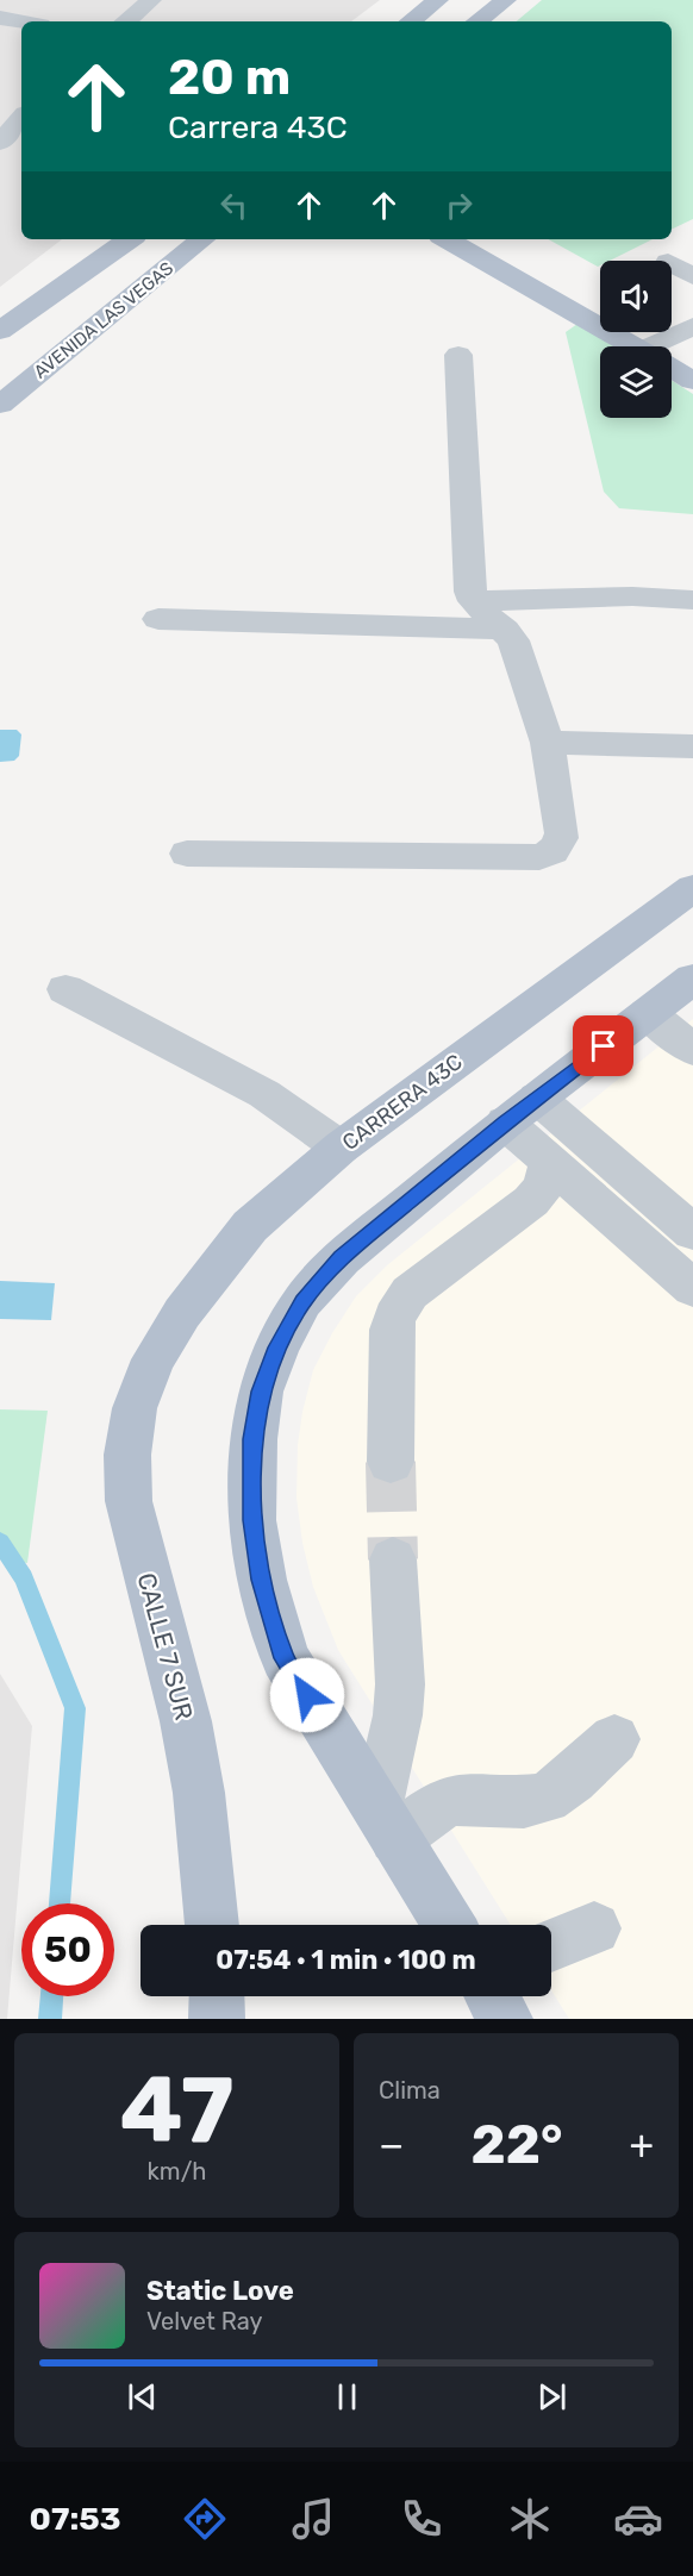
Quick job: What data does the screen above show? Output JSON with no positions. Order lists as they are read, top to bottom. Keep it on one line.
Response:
{"streets":{"main road":["AVENIDA LAS VEGAS","CARRERA 43C","CALLE 7 SUR"]},"crossings":[["CARRERA 43C","CALLE 7 SUR"]],"page":{"turn":["20 m","Carrera 43C"],"limit":"50","trip":"07:54 · 1 min · 100 m","tile":[["47","km/h"],"Clima"],"heat":["−","22°","+"],"song":["Static Love","Velvet Ray"],"tabs":"07:53"}}
